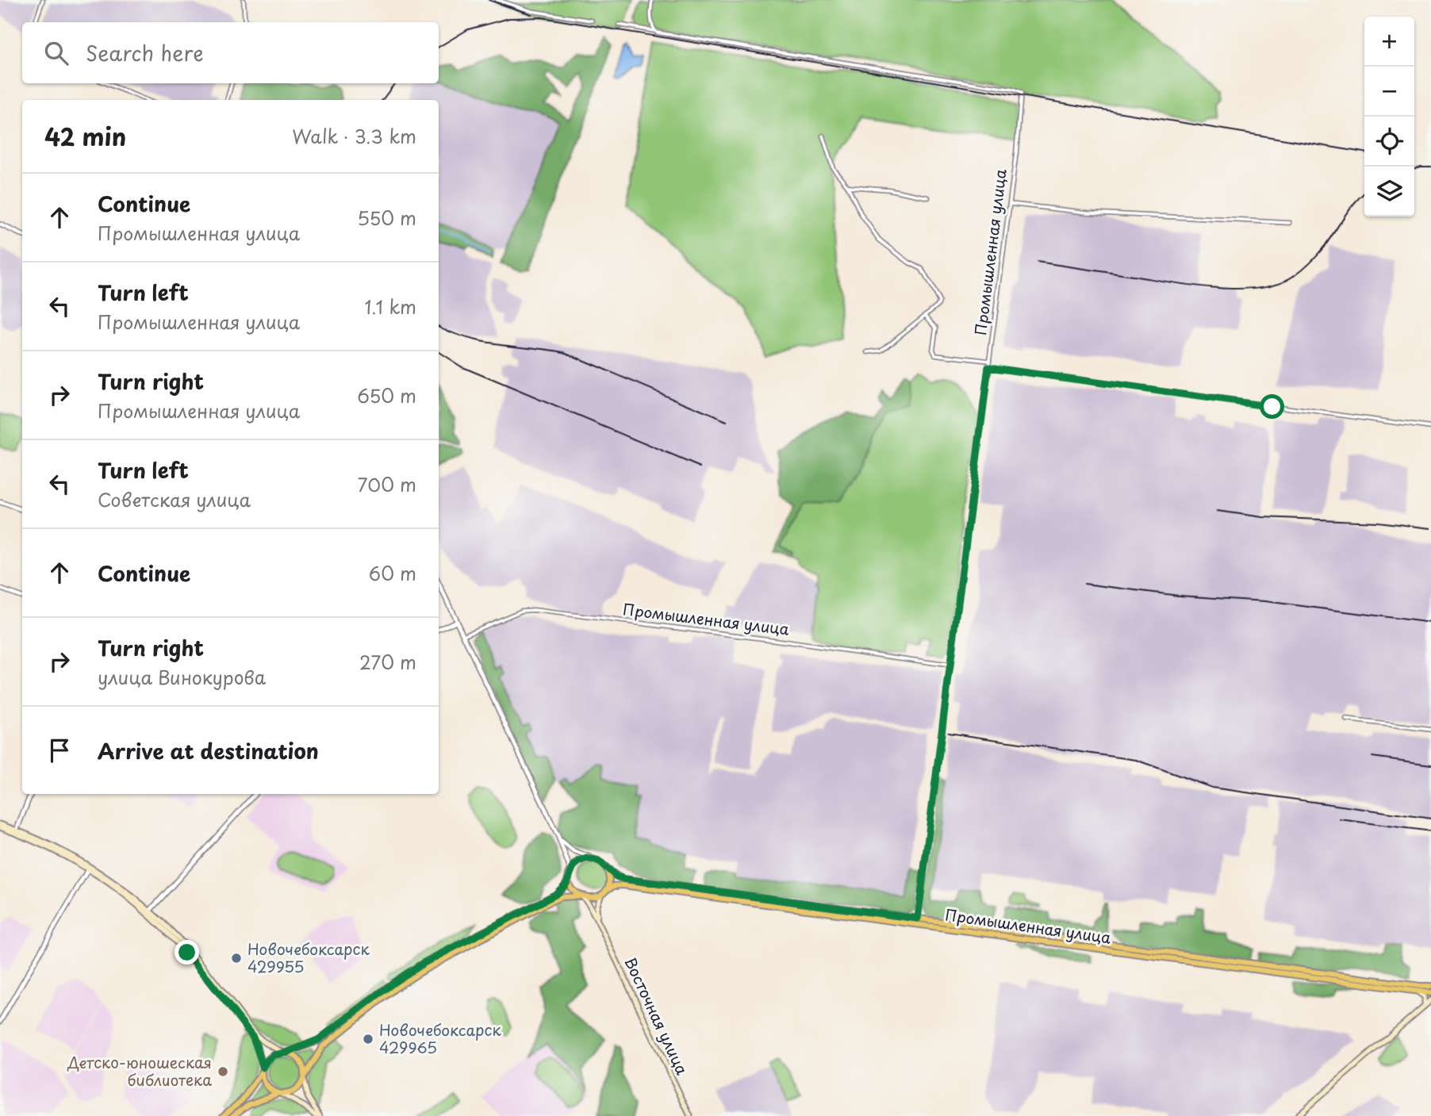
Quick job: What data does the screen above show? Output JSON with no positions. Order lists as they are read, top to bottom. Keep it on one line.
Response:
{"streets":{"main road":["Промышленная улица","Восточная улица"]},"crossings":[["Промышленная улица","Восточная улица"]],"places":["Новочебоксарск 429955","Новочебоксарск 429965","Детско-юношеская библиотека"],"page":{"map_buttons":["+","−"],"search":"Search here","heading":["42 min","Walk · 3.3 km"],"list":[["Continue","Промышленная улица","550 m"],["Turn left","Промышленная улица","1.1 km"],["Turn right","Промышленная улица","650 m"],["Turn left","Советская улица","700 m"],["Continue","60 m"],["Turn right","улица Винокурова","270 m"],"Arrive at destination"]}}
